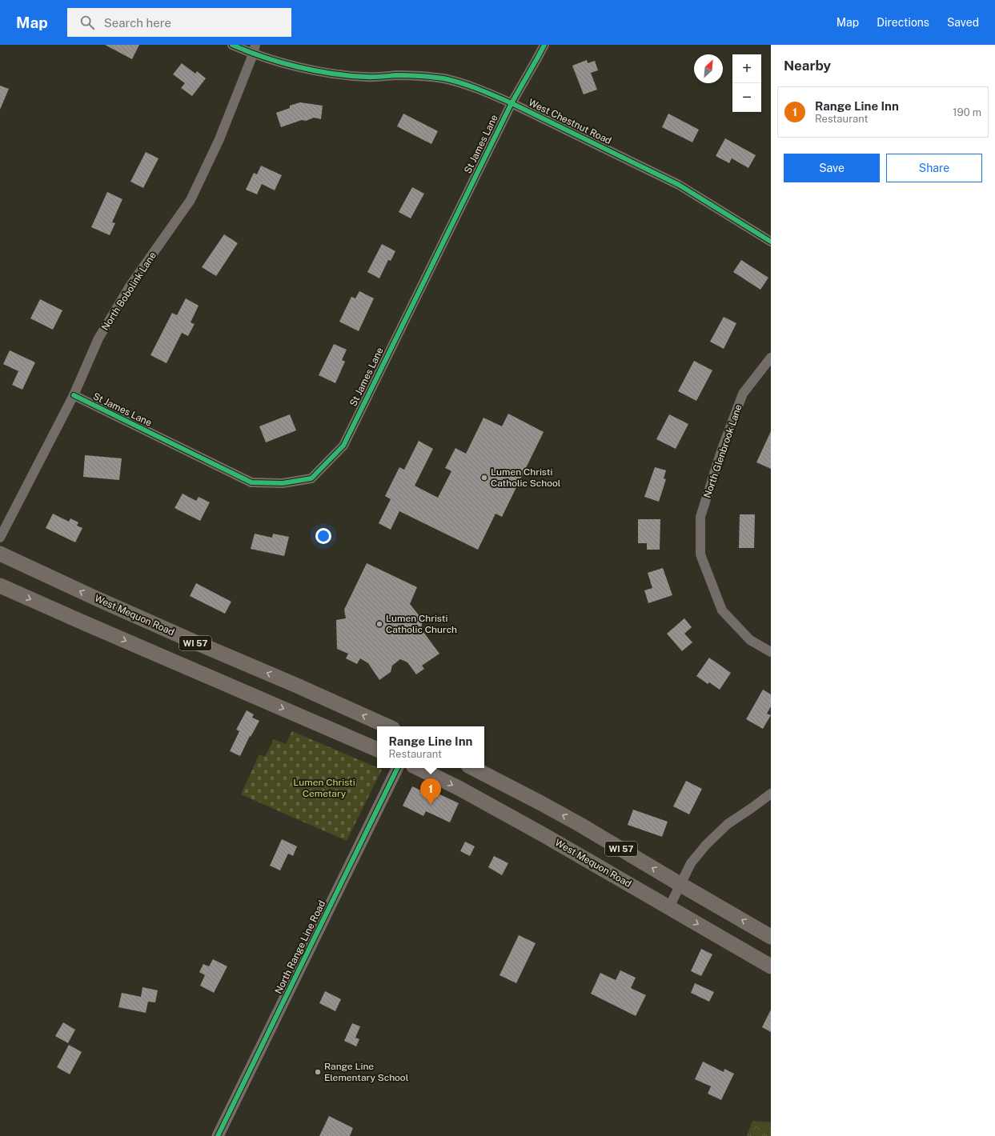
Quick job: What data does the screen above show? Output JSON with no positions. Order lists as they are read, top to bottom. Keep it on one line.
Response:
{"streets":{"main road":["West Mequon Road","WI 57"],"street":["West Chestnut Road","St James Lane","North Bobolink Lane","North Glenbrook Lane","North Range Line Road"]},"crossings":[["West Chestnut Road","St James Lane"],["West Chestnut Road","North Bobolink Lane"],["St James Lane","North Bobolink Lane"]],"parks":["Lumen Christi Cemetary"],"places":["Lumen Christi Catholic School","Lumen Christi Catholic Church","Range Line Elementary School"],"north":"top right","page":{"header":"Map","search":"Search here","nav":["Map","Directions","Saved"],"heading":"Nearby","map_buttons":["+","−"],"list":[{"mark":"1","name":"Range Line Inn","note":"Restaurant","value":"190 m"}],"buttons":["Save","Share"],"popup":["Range Line Inn","Restaurant"],"pins":"1"}}
